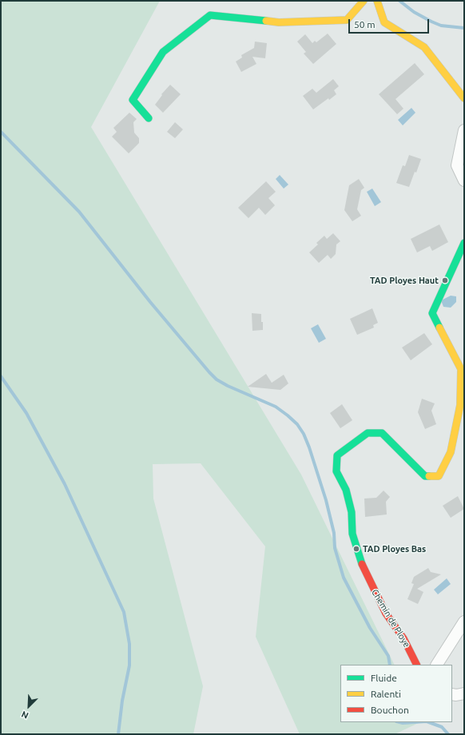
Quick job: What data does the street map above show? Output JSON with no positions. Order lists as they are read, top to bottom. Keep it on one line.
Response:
{"streets":{"street":["Chemin de Ploye"]},"places":["TAD Ployes Haut","TAD Ployes Bas"],"legend":["Fluide","Ralenti","Bouchon"],"scale_bar":"50 m","north":"bottom left"}
